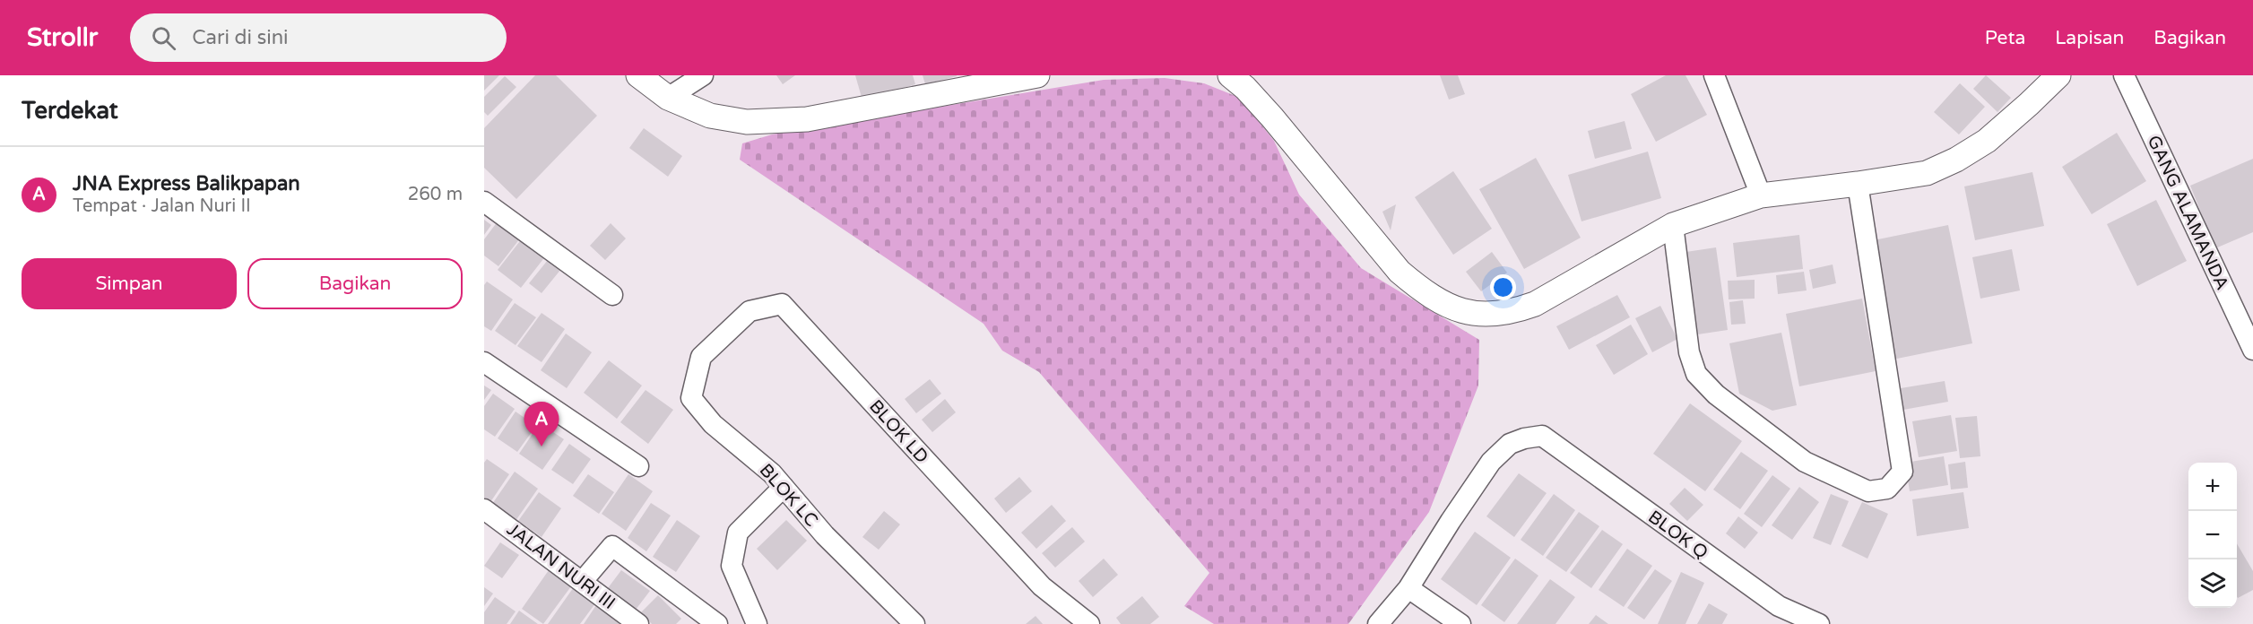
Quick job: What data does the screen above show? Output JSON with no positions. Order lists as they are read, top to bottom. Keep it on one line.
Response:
{"streets":{"street":["GANG ALAMANDA","BLOK LD","BLOK LC","BLOK Q","JALAN NURI III"]},"crossings":[["BLOK LD","BLOK LC"]],"page":{"header":"Strollr","search":"Cari di sini","nav":["Peta","Lapisan","Bagikan"],"heading":"Terdekat","list":[{"mark":"A","name":"JNA Express Balikpapan","note":"Tempat · Jalan Nuri II","value":"260 m"}],"buttons":["Simpan","Bagikan"],"pins":"A","map_buttons":["+","−"]}}
